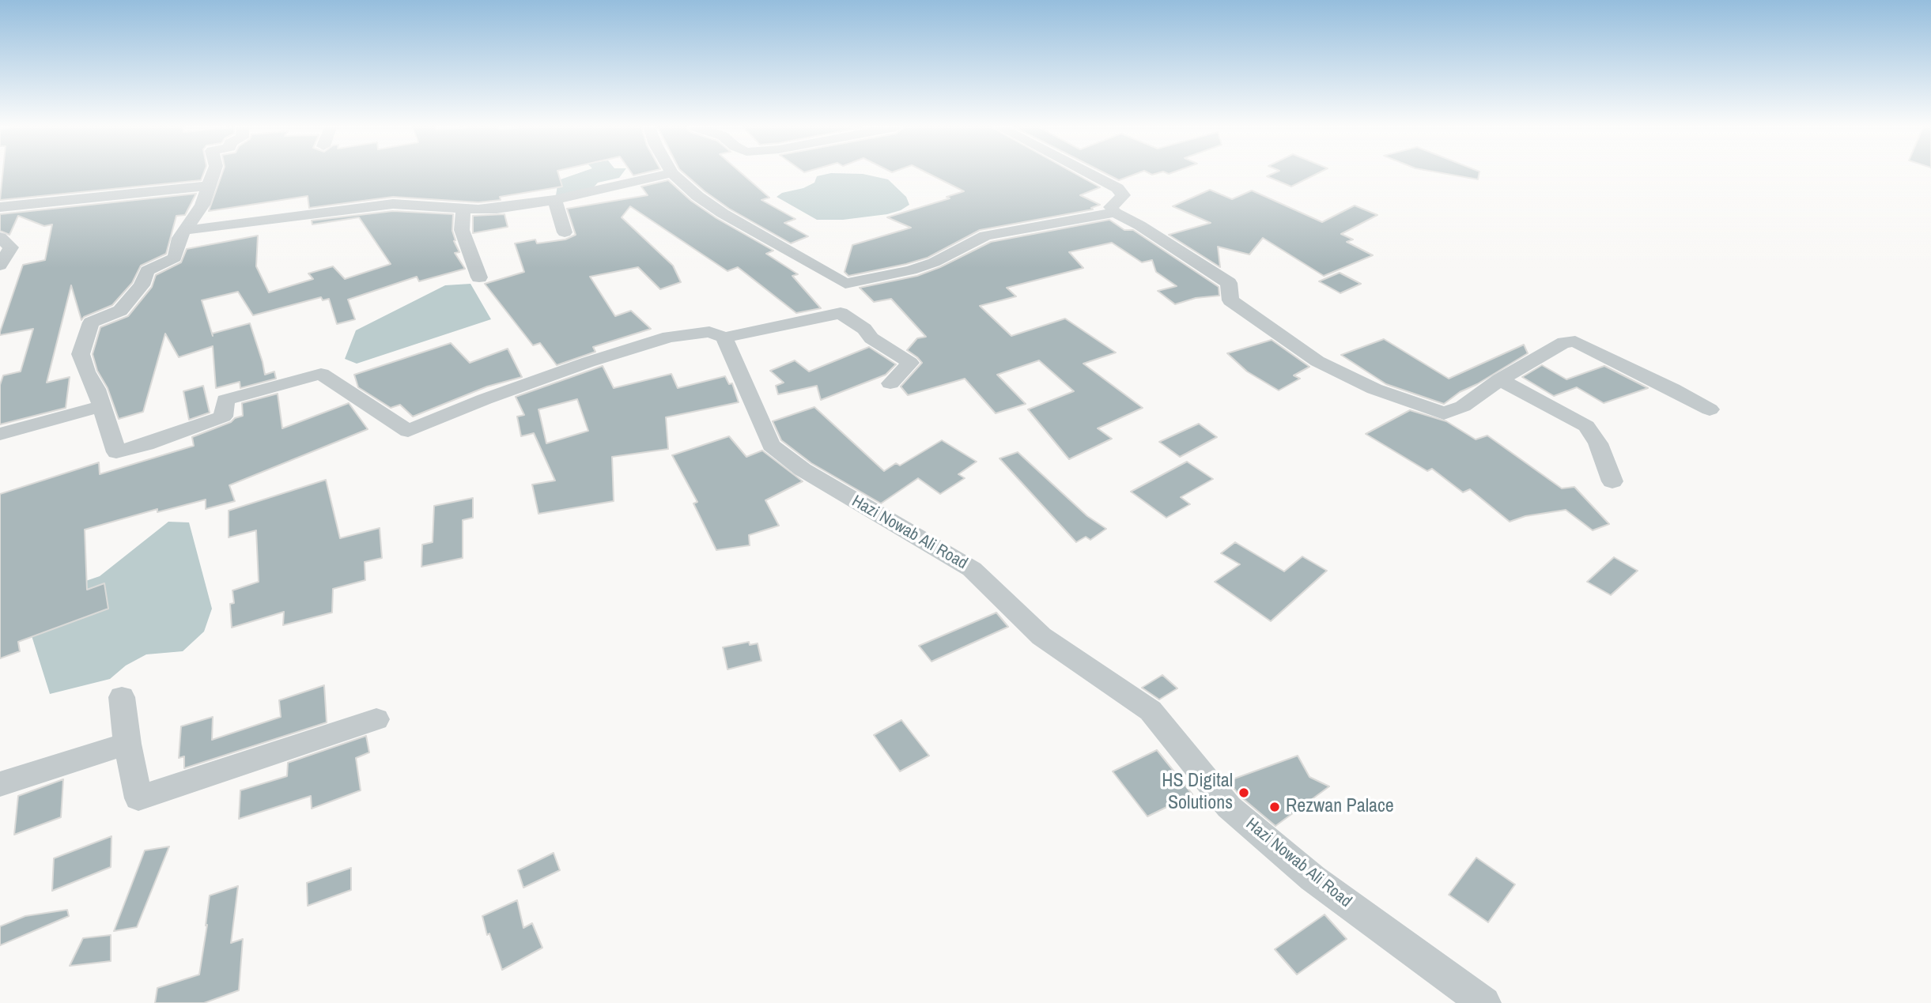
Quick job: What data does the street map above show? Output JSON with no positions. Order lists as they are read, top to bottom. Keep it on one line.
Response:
{"streets":{"street":["Hazi Nowab Ali Road"]},"places":["HS Digital Solutions","Rezwan Palace"]}
